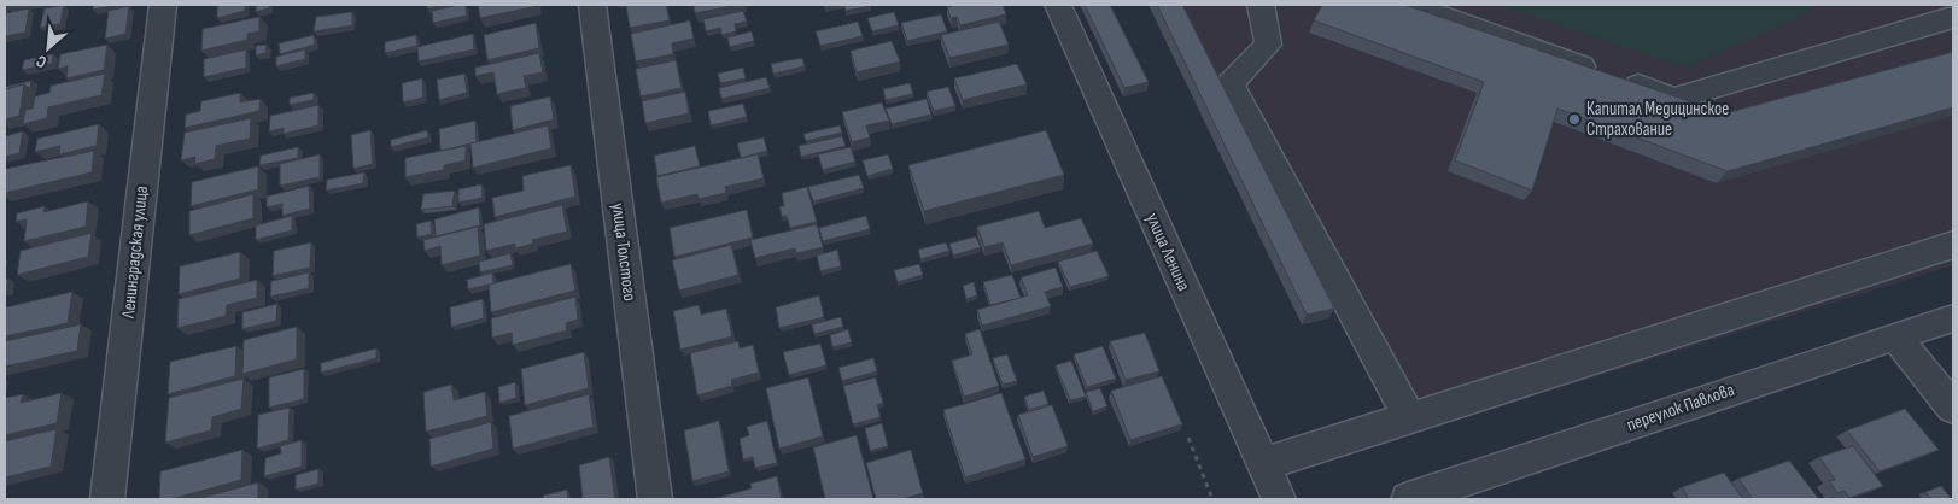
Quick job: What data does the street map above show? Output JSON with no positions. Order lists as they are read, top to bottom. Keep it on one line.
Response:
{"streets":{"street":["Ленинградская улица","улица Толстого","улица Ленина","переулок Павлова"]},"places":["Капитал Медицинское Страхование"],"north":"bottom left"}
